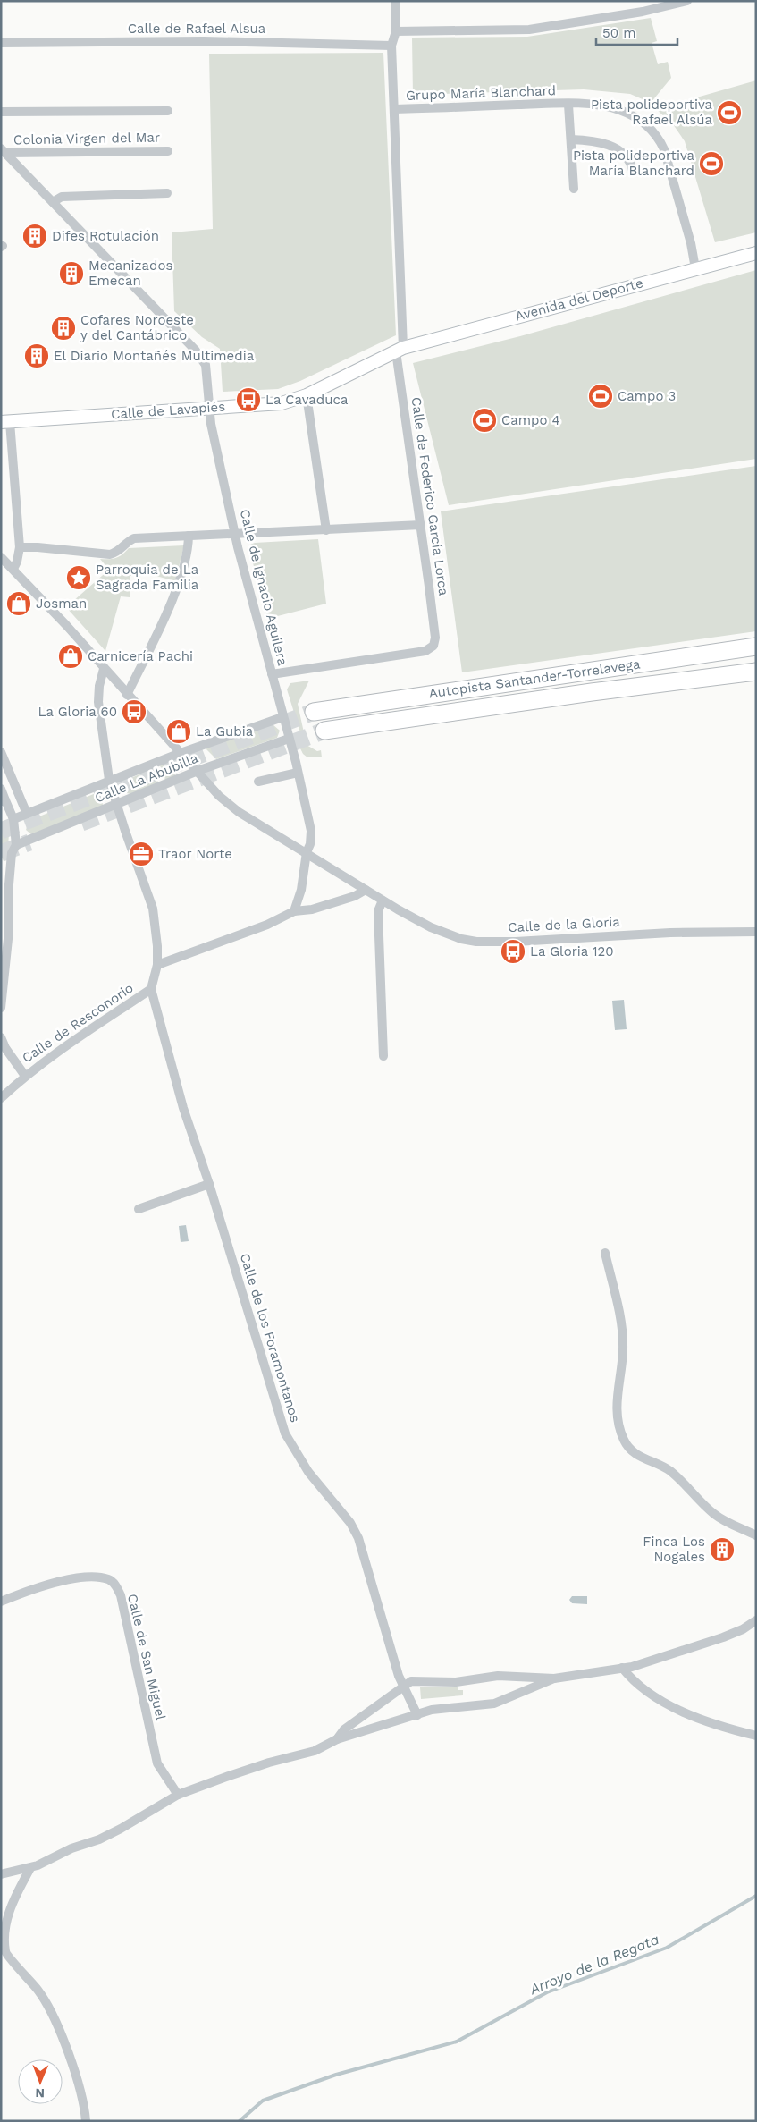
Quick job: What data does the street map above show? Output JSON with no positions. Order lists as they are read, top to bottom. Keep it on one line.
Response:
{"streets":{"highway":["Autopista Santander-Torrelavega"],"main road":["Avenida del Deporte","Calle de Lavapiés"],"street":["Calle de Rafael Alsua","Grupo María Blanchard","Colonia Virgen del Mar","Calle de Federico García Lorca","Calle de Ignacio Aguilera","Calle La Abubilla","Calle de la Gloria","Calle de Resconorio","Calle de los Foramontanos","Calle de San Miguel"]},"crossings":[["Grupo María Blanchard","Avenida del Deporte"],["Colonia Virgen del Mar","Calle de Ignacio Aguilera"],["Avenida del Deporte","Calle de Lavapiés"],["Avenida del Deporte","Calle de Federico García Lorca"],["Calle de Lavapiés","Calle de Federico García Lorca"],["Calle de Lavapiés","Calle de Ignacio Aguilera"],["Calle de Federico García Lorca","Calle de Ignacio Aguilera"],["Calle de Ignacio Aguilera","Calle La Abubilla"],["Calle de Ignacio Aguilera","Calle de la Gloria"],["Calle La Abubilla","Calle de la Gloria"],["Calle La Abubilla","Calle de los Foramontanos"],["Calle de la Gloria","Calle de los Foramontanos"],["Calle de Resconorio","Calle de los Foramontanos"]],"water":["Arroyo de la Regata"],"places":{"sports":["Pista polideportiva Rafael Alsúa","Pista polideportiva María Blanchard","Campo 3","Campo 4"],"building":["Difes Rotulación","Mecanizados Emecan","Cofares Noroeste y del Cantábrico","El Diario Montañés Multimedia","Finca Los Nogales"],"bus stop":["La Cavaduca","La Gloria 60","La Gloria 120"],"place":["Parroquia de La Sagrada Familia"],"shop":["Josman","Carnicería Pachi","La Gubia"],"office":["Traor Norte"]},"scale_bar":"50 m","north":"bottom"}
